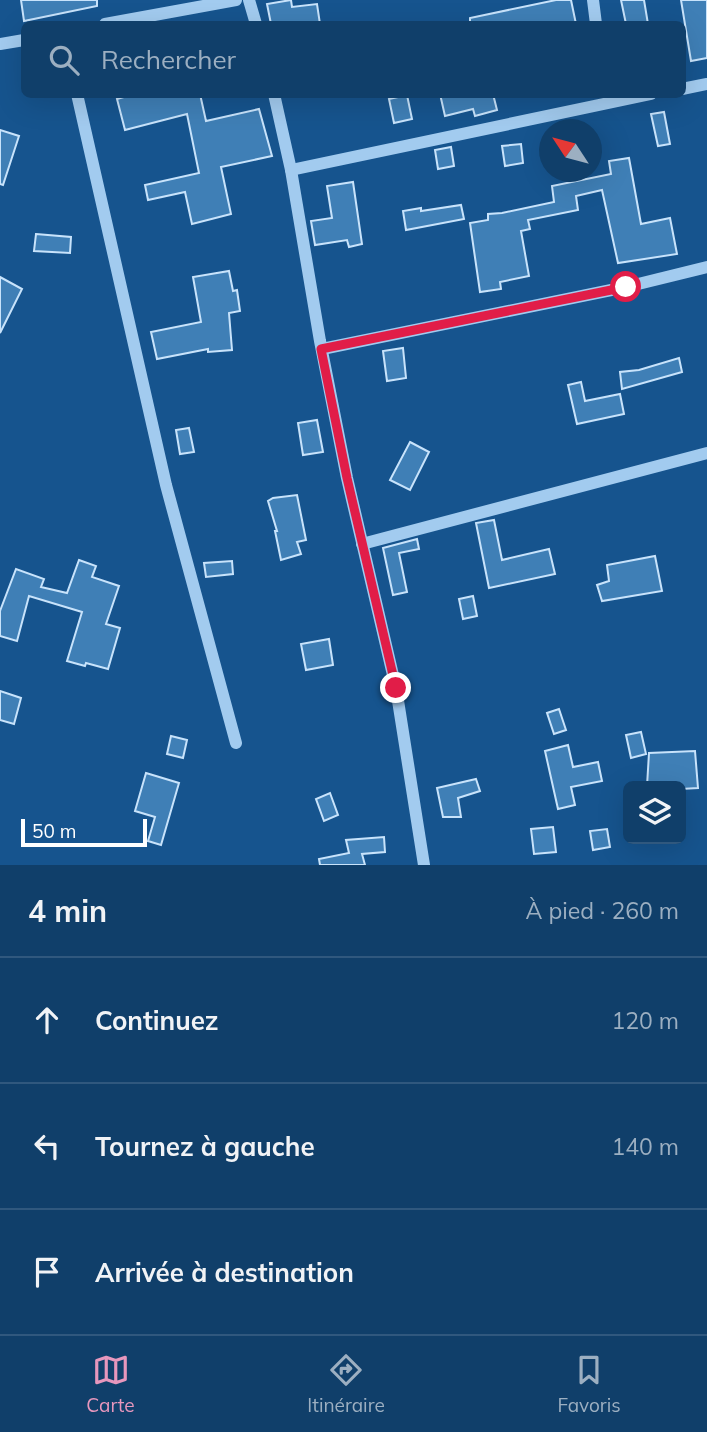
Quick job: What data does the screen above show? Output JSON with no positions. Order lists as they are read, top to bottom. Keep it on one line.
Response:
{"scale_bar":"50 m","north":"top left","page":{"search":"Rechercher","scale":"50 m","heading":["4 min","À pied · 260 m"],"list":[["Continuez","120 m"],["Tournez à gauche","140 m"],"Arrivée à destination"],"nav":["Carte","Itinéraire","Favoris"]}}
